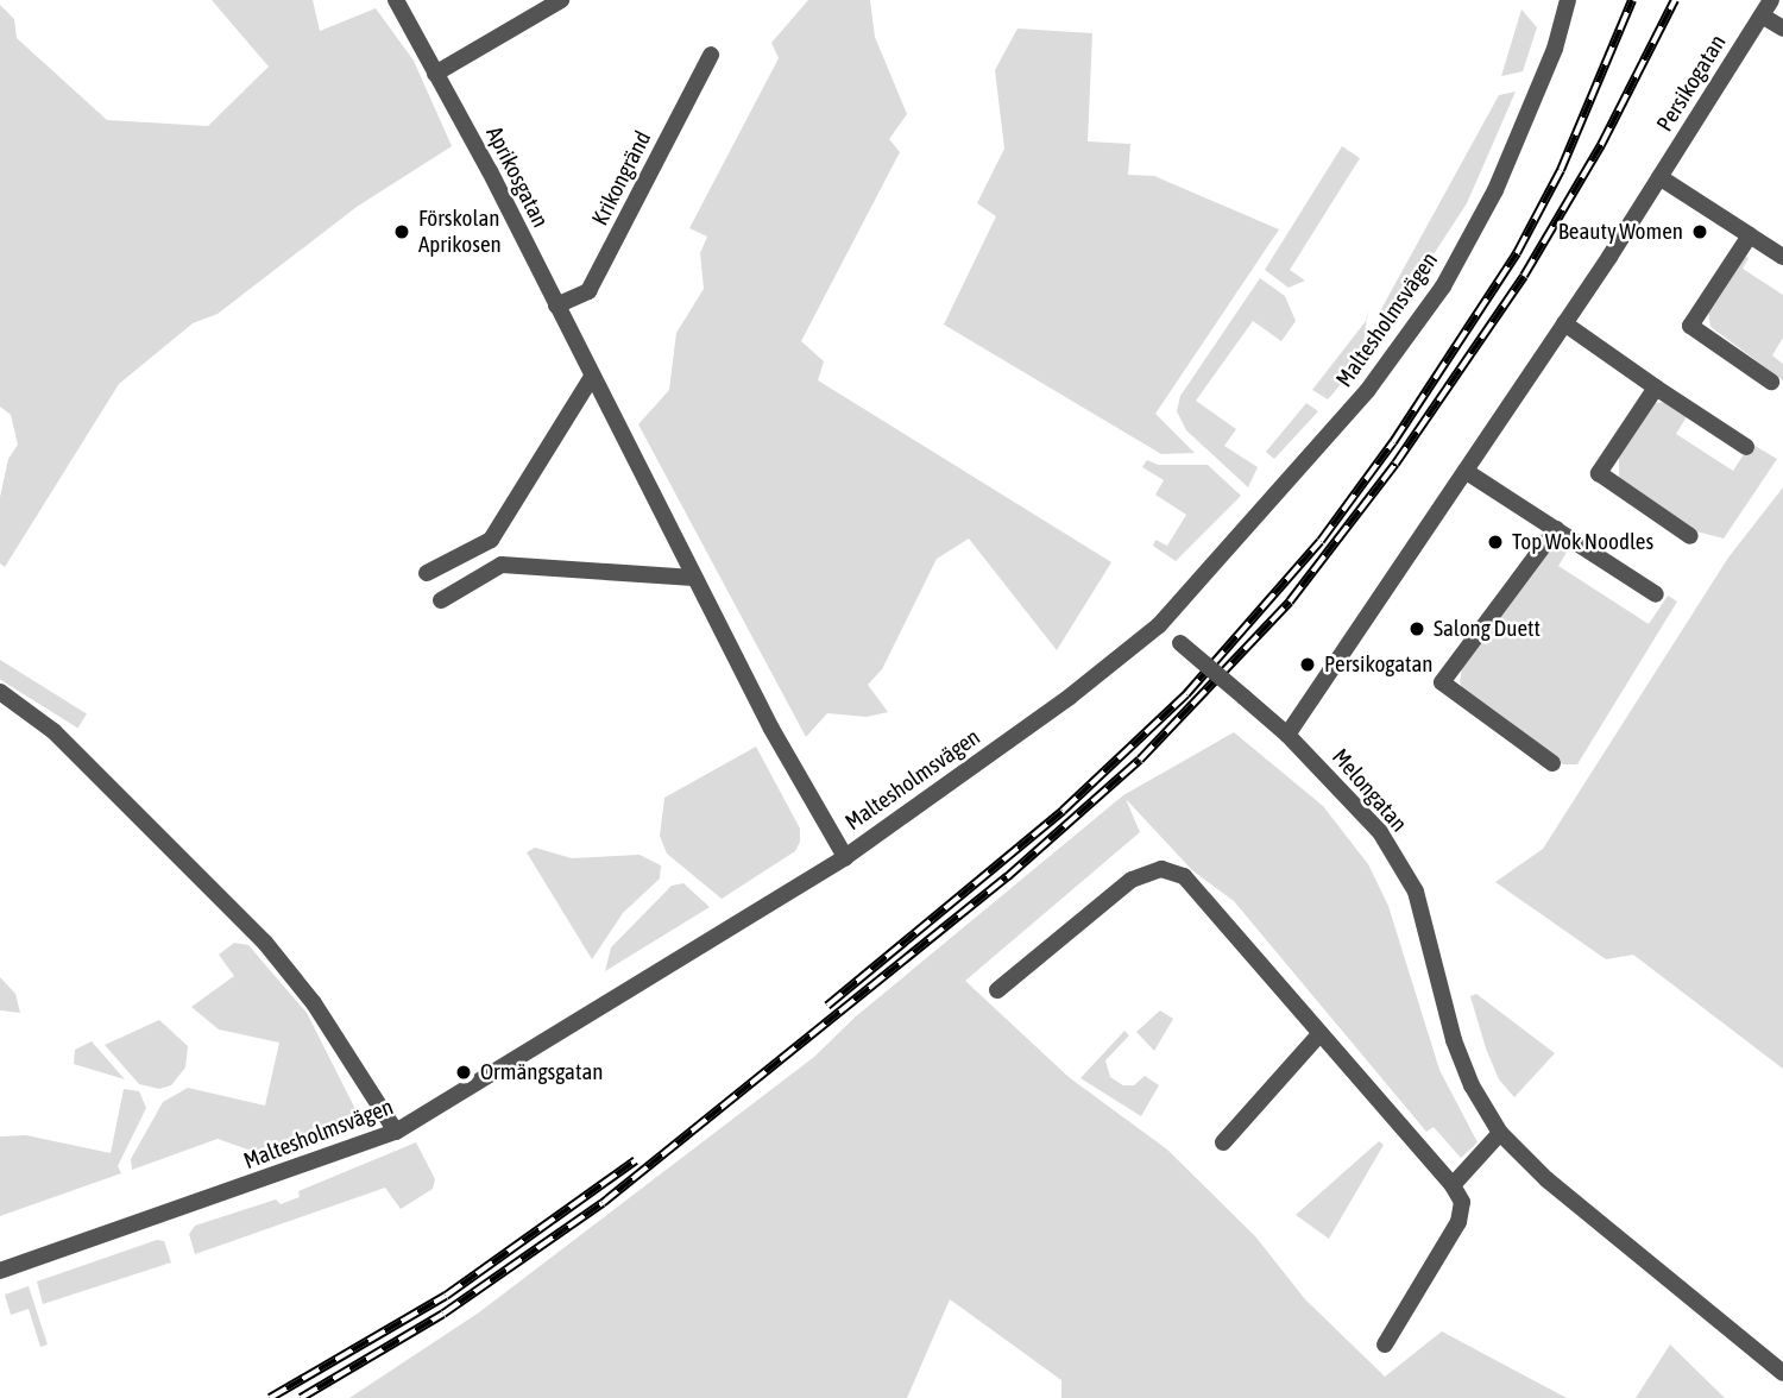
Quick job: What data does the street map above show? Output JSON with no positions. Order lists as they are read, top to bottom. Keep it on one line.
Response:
{"streets":{"street":["Persikogatan","Aprikosgatan","Krikongränd","Maltesholmsvägen","Melongatan"]},"crossings":[["Persikogatan","Melongatan"],["Aprikosgatan","Krikongränd"],["Aprikosgatan","Maltesholmsvägen"],["Maltesholmsvägen","Melongatan"]],"places":["Förskolan Aprikosen","Beauty Women","Top Wok Noodles","Salong Duett","Persikogatan","Ormängsgatan"]}
